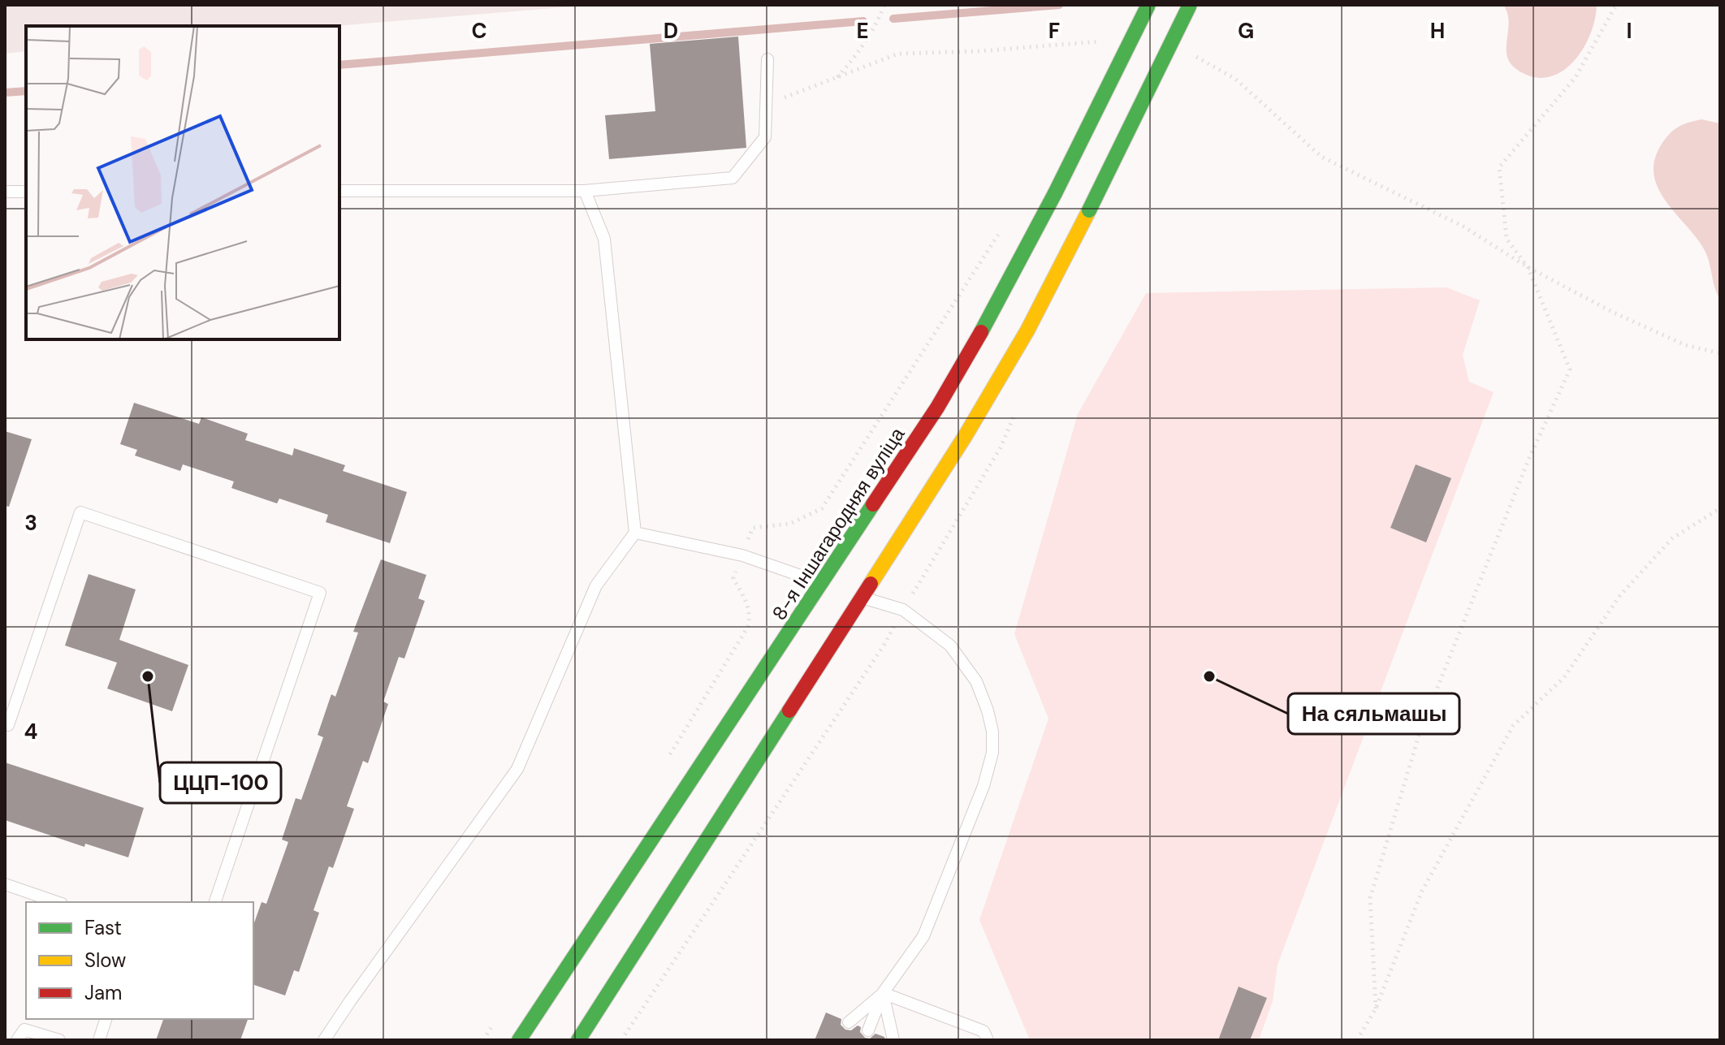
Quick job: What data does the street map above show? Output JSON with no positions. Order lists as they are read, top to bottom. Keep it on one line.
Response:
{"streets":{"main road":["8-я Іншагародняя вуліца"]},"places":["ЦЦП-100","На сяльмашы"],"legend":["Fast","Slow","Jam"],"grid":{"columns":["C","D","E","F","G","H","I"],"rows":["3","4"]}}
